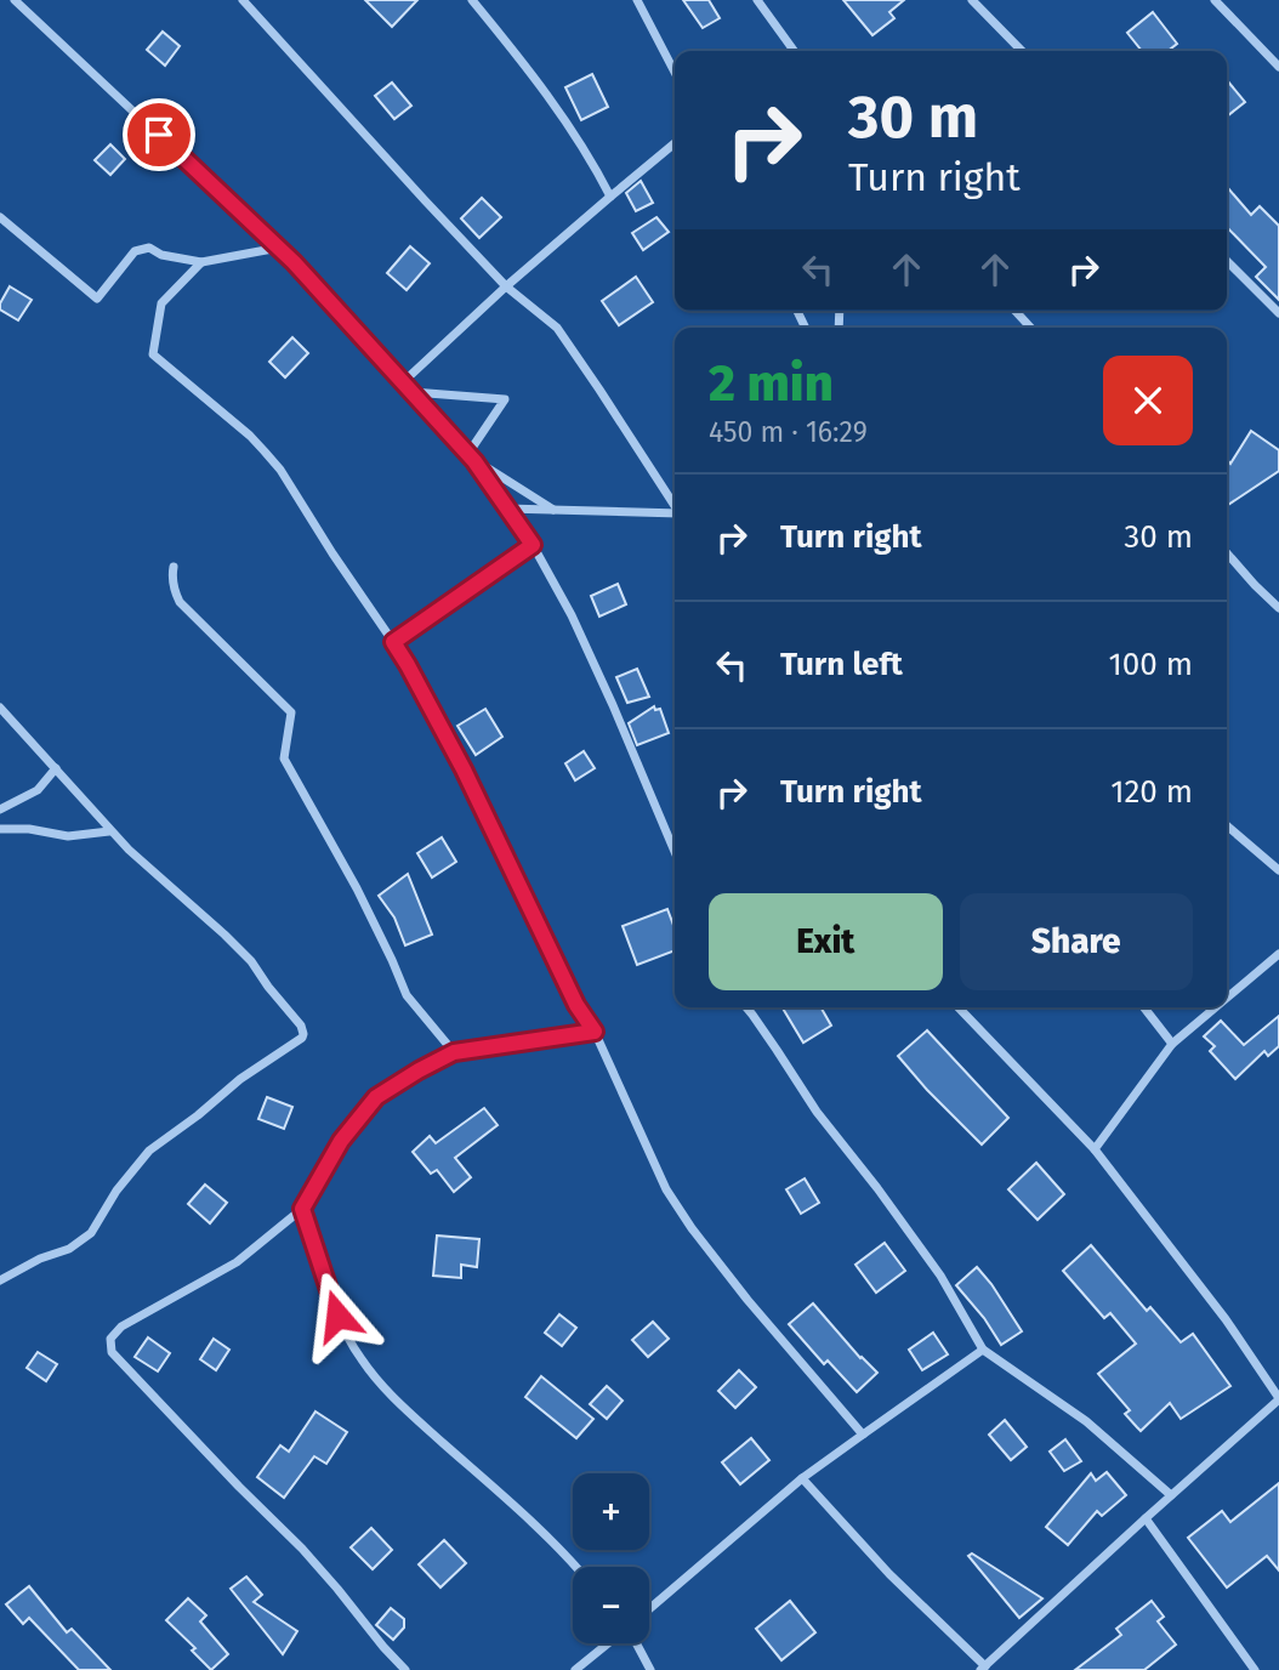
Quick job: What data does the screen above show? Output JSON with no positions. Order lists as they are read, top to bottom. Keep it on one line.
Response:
{"page":{"turn":["30 m","Turn right"],"heading":["2 min","450 m · 16:29"],"list":[{"name":"Turn right","value":"30 m"},{"name":"Turn left","value":"100 m"},{"name":"Turn right","value":"120 m"}],"buttons":["Exit","Share"],"map_buttons":["+","−"]}}
